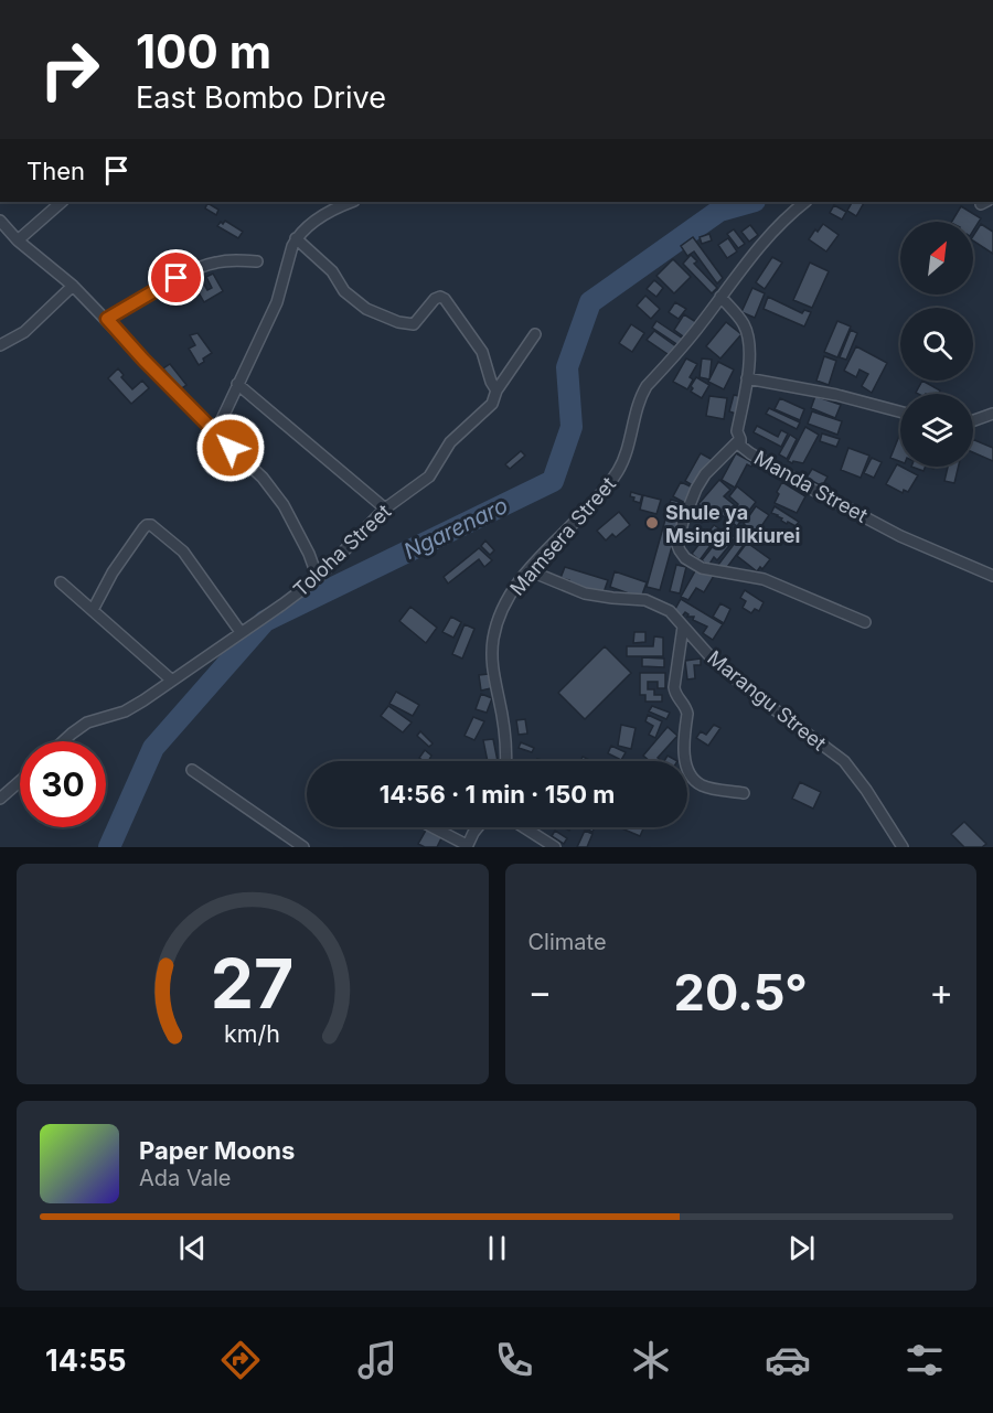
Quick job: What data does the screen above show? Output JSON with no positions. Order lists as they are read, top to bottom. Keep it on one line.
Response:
{"streets":{"street":["Manda Street","Mamsera Street","Toloha Street","Marangu Street"]},"crossings":[["Manda Street","Mamsera Street"],["Mamsera Street","Marangu Street"]],"water":["Ngarenaro"],"places":["Shule ya Msingi Ilkiurei"],"north":"top right","page":{"turn":["100 m","East Bombo Drive"],"then":"Then","limit":"30","trip":"14:56 · 1 min · 150 m","tile":"Climate","heat":["−","20.5°","+"],"song":["Paper Moons","Ada Vale"],"tabs":"14:55","gauge":["27","km/h"]}}
